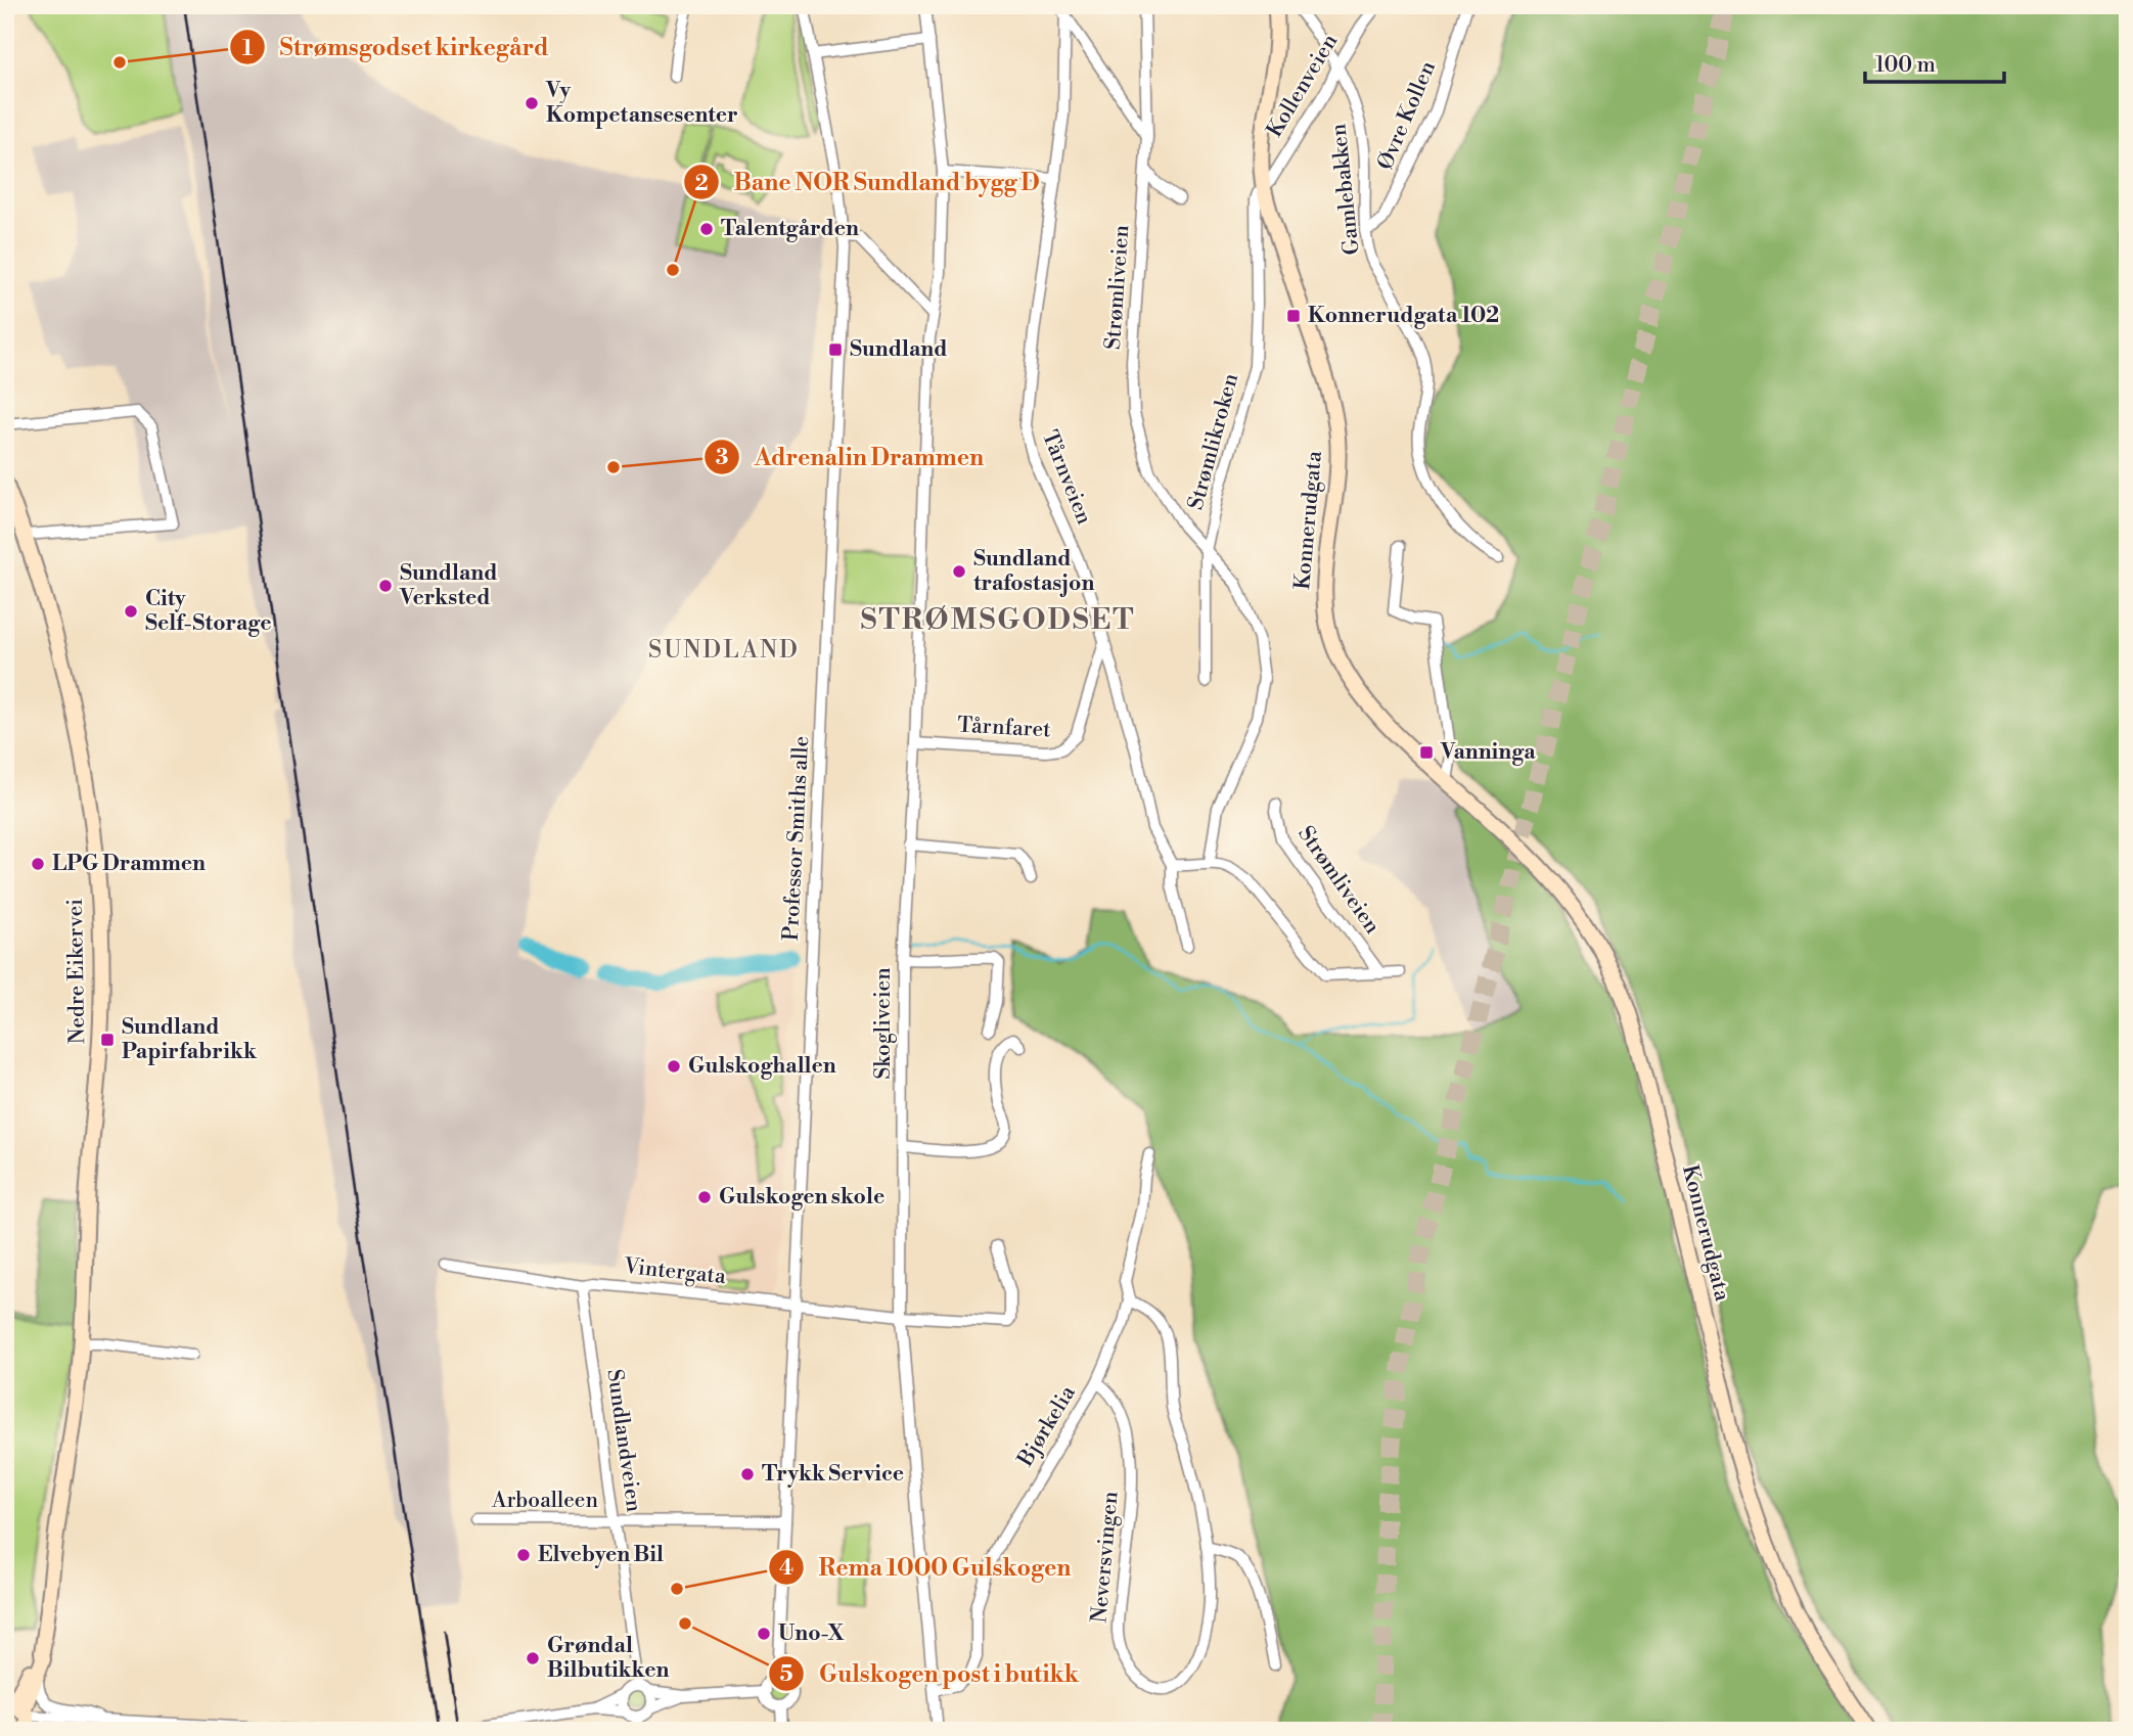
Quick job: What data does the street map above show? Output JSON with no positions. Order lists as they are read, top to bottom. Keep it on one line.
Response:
{"streets":{"main road":["Konnerudgata","Nedre Eikervei"],"street":["Kollenveien","Øvre Kollen","Gamlebakken","Strømliveien","Strømlikroken","Tårnveien","Tårnfaret","Professor Smiths alle","Skogliveien","Vintergata","Bjørkelia","Sundlandveien","Arboalleen","Neversvingen"]},"crossings":[["Kollenveien","Gamlebakken"],["Kollenveien","Konnerudgata"],["Øvre Kollen","Gamlebakken"],["Strømliveien","Strømlikroken"],["Strømlikroken","Konnerudgata"],["Tårnveien","Tårnfaret"],["Tårnfaret","Skogliveien"],["Professor Smiths alle","Vintergata"],["Professor Smiths alle","Arboalleen"],["Skogliveien","Vintergata"],["Skogliveien","Bjørkelia"],["Vintergata","Sundlandveien"],["Bjørkelia","Neversvingen"],["Sundlandveien","Arboalleen"]],"districts":["STRØMSGODSET","SUNDLAND"],"places":{"other":["Strømsgodset kirkegård","Vy Kompetansesenter","Talentgården","Bane NOR Sundland bygg D","Adrenalin Drammen","Sundland trafostasjon","Sundland Verksted","City Self-Storage","LPG Drammen","Gulskoghallen","Gulskogen skole","Trykk Service","Elvebyen Bil","Rema 1000 Gulskogen","Gulskogen post i butikk","Uno-X","Grøndal Bilbutikken"],"transit":["Konnerudgata 102","Sundland","Vanninga","Sundland Papirfabrikk"]},"scale_bar":"100 m"}
